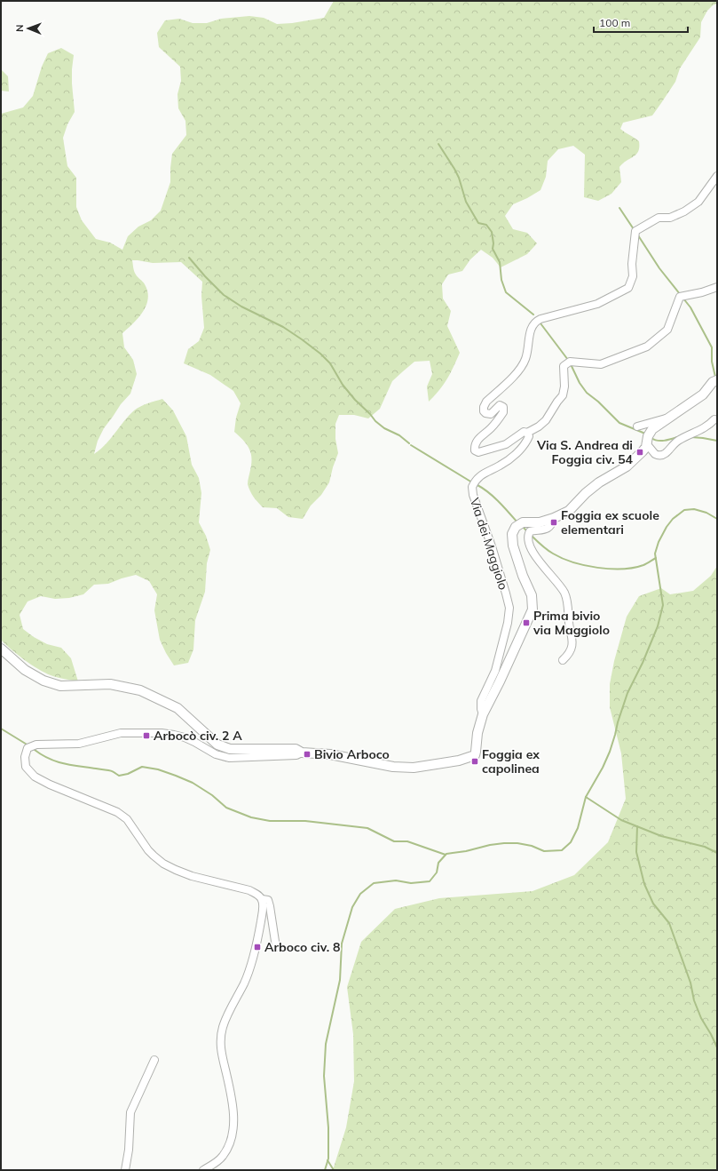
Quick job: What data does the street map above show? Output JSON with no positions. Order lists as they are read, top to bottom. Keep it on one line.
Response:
{"streets":{"street":["Via dei Maggiolo"]},"places":{"transit":["Via S. Andrea di Foggia civ. 54","Foggia ex scuole elementari","Prima bivio via Maggiolo","Arbocò civ. 2 A","Bivio Arboco","Foggia ex capolinea","Arboco civ. 8"]},"scale_bar":"100 m","north":"left"}
